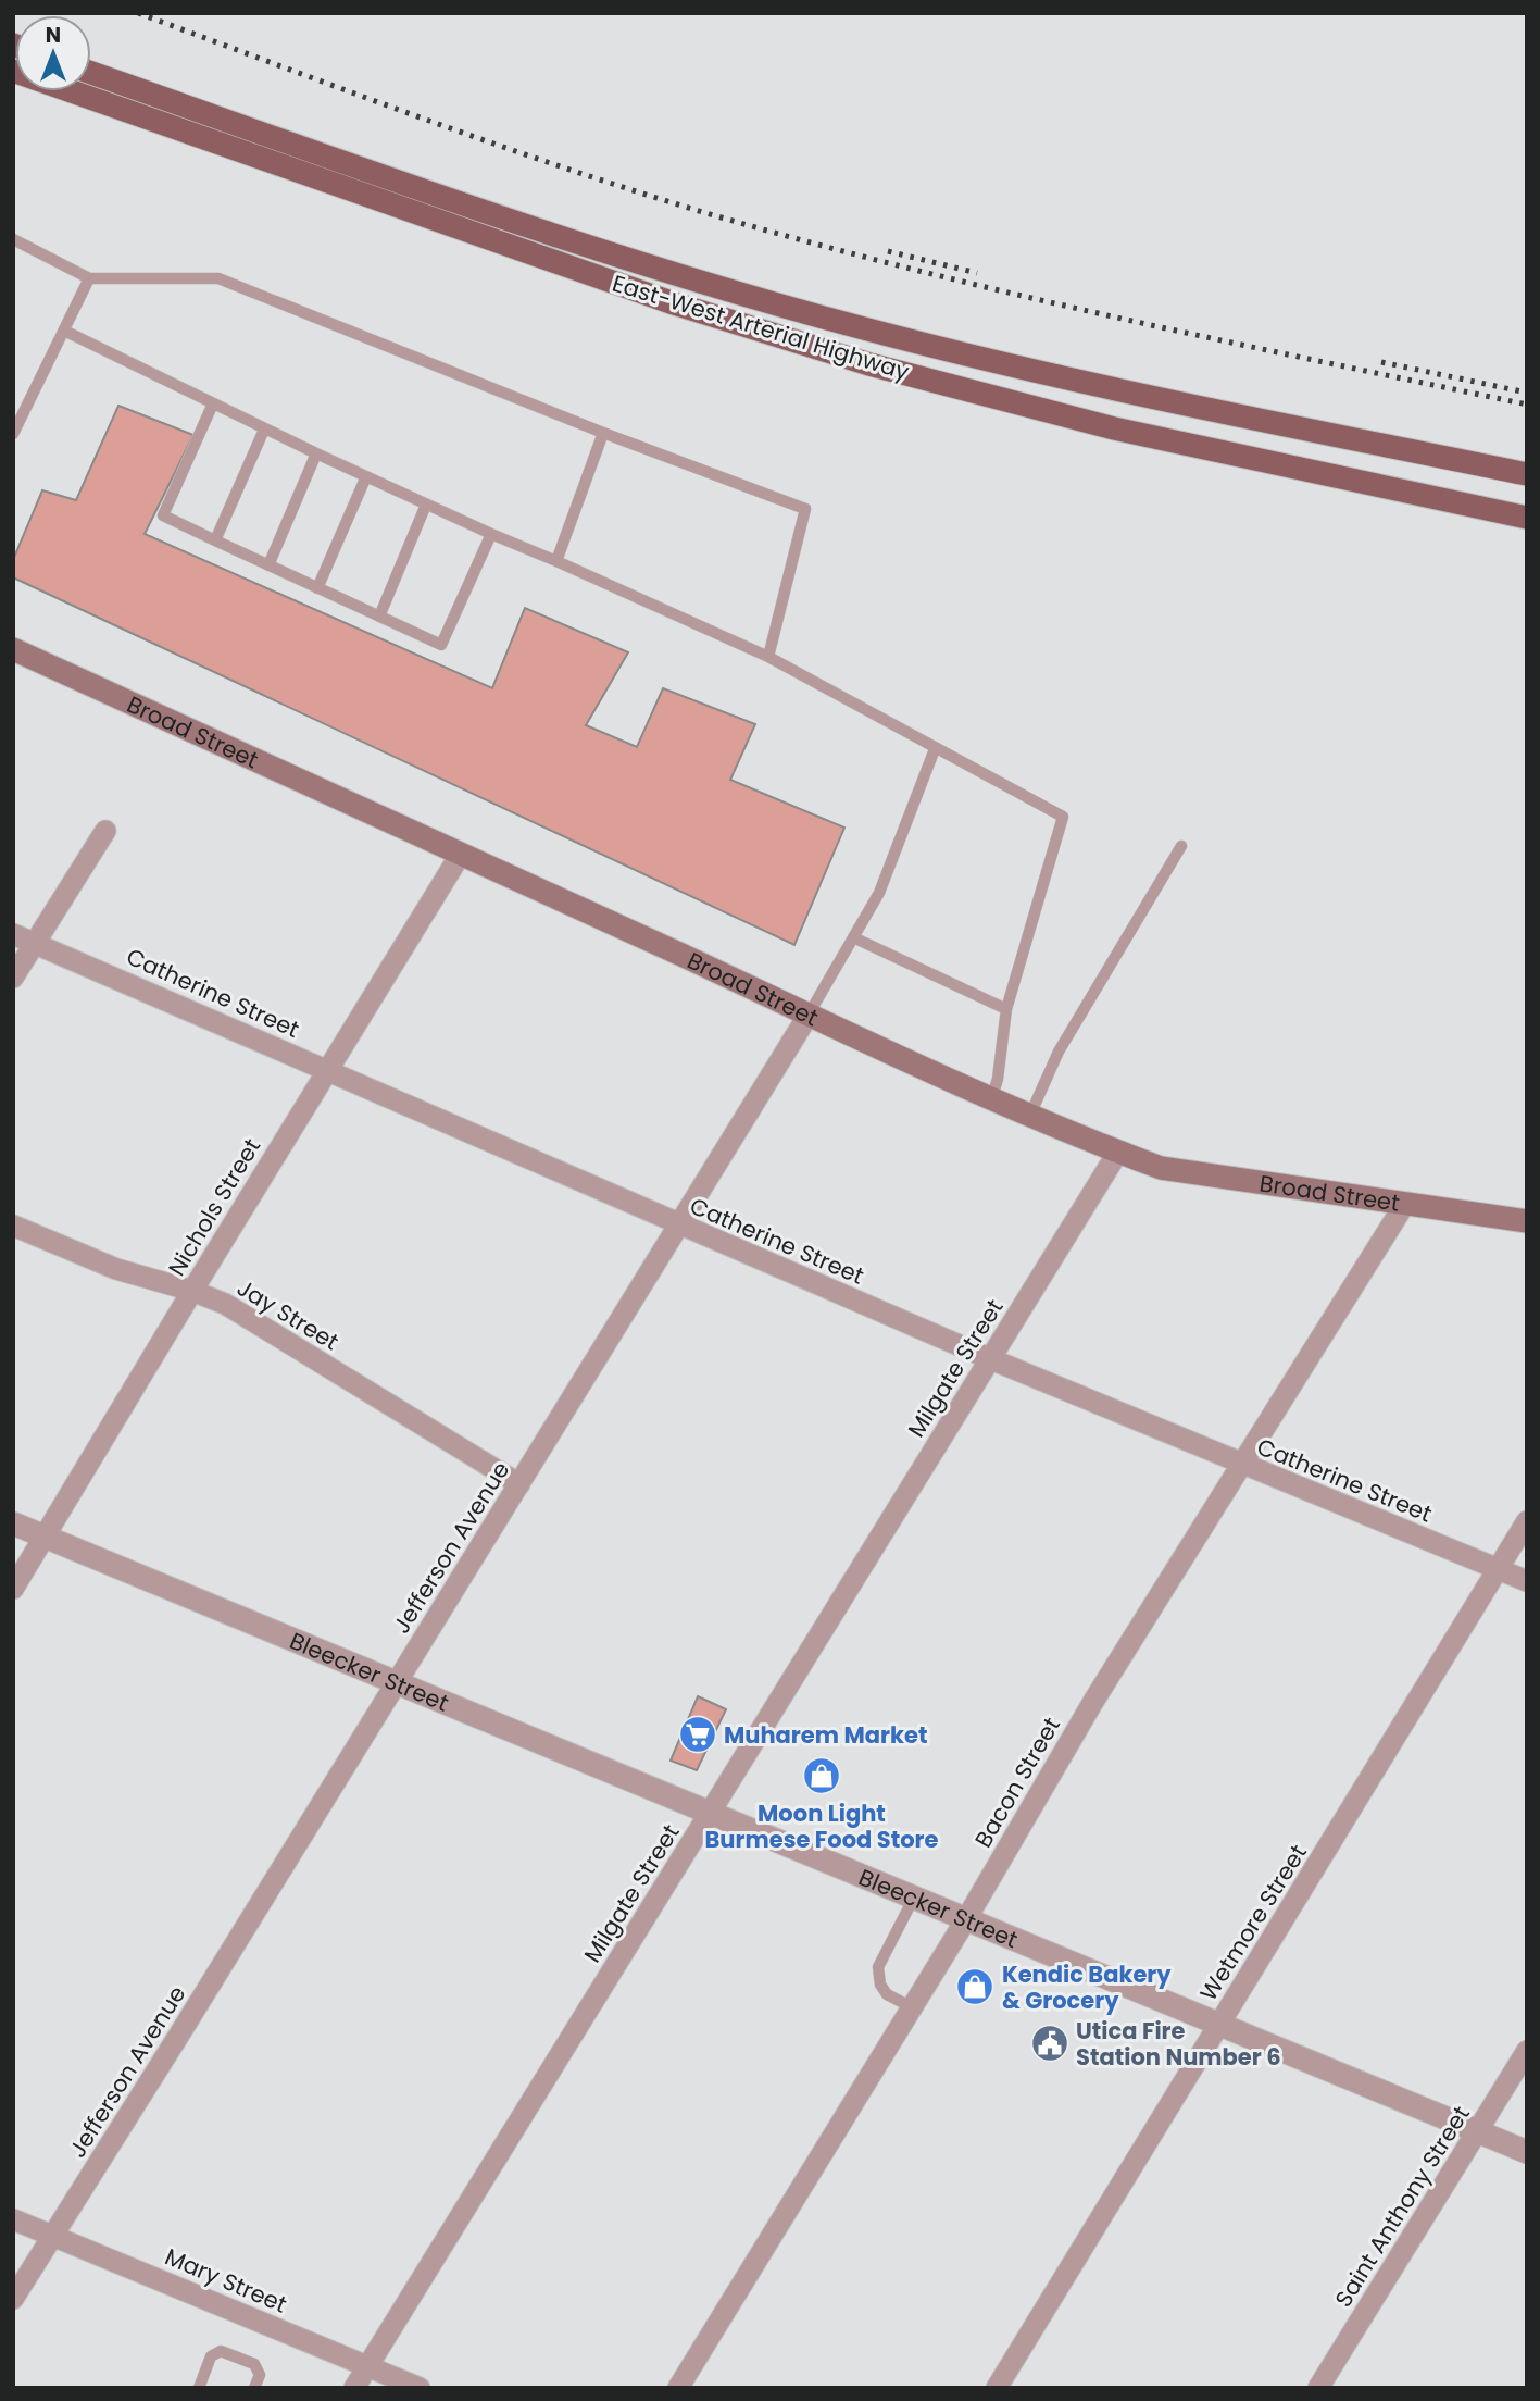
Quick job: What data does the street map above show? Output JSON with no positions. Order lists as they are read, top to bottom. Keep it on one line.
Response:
{"streets":{"main road":["East-West Arterial Highway","Broad Street"],"street":["Catherine Street","Nichols Street","Jay Street","Milgate Street","Jefferson Avenue","Bleecker Street","Bacon Street","Wetmore Street","Saint Anthony Street","Mary Street"]},"crossings":[["Broad Street","Nichols Street"],["Broad Street","Milgate Street"],["Broad Street","Jefferson Avenue"],["Broad Street","Bacon Street"],["Catherine Street","Nichols Street"],["Catherine Street","Milgate Street"],["Catherine Street","Jefferson Avenue"],["Catherine Street","Bacon Street"],["Catherine Street","Wetmore Street"],["Nichols Street","Jay Street"],["Nichols Street","Bleecker Street"],["Jay Street","Jefferson Avenue"],["Milgate Street","Bleecker Street"],["Milgate Street","Mary Street"],["Jefferson Avenue","Bleecker Street"],["Jefferson Avenue","Mary Street"],["Bleecker Street","Bacon Street"],["Bleecker Street","Wetmore Street"],["Bleecker Street","Saint Anthony Street"]],"places":{"supermarket":["Muharem Market"],"shop":["Moon Light Burmese Food Store","Kendic Bakery & Grocery"],"public building":["Utica Fire Station Number 6"]},"north":"top"}
